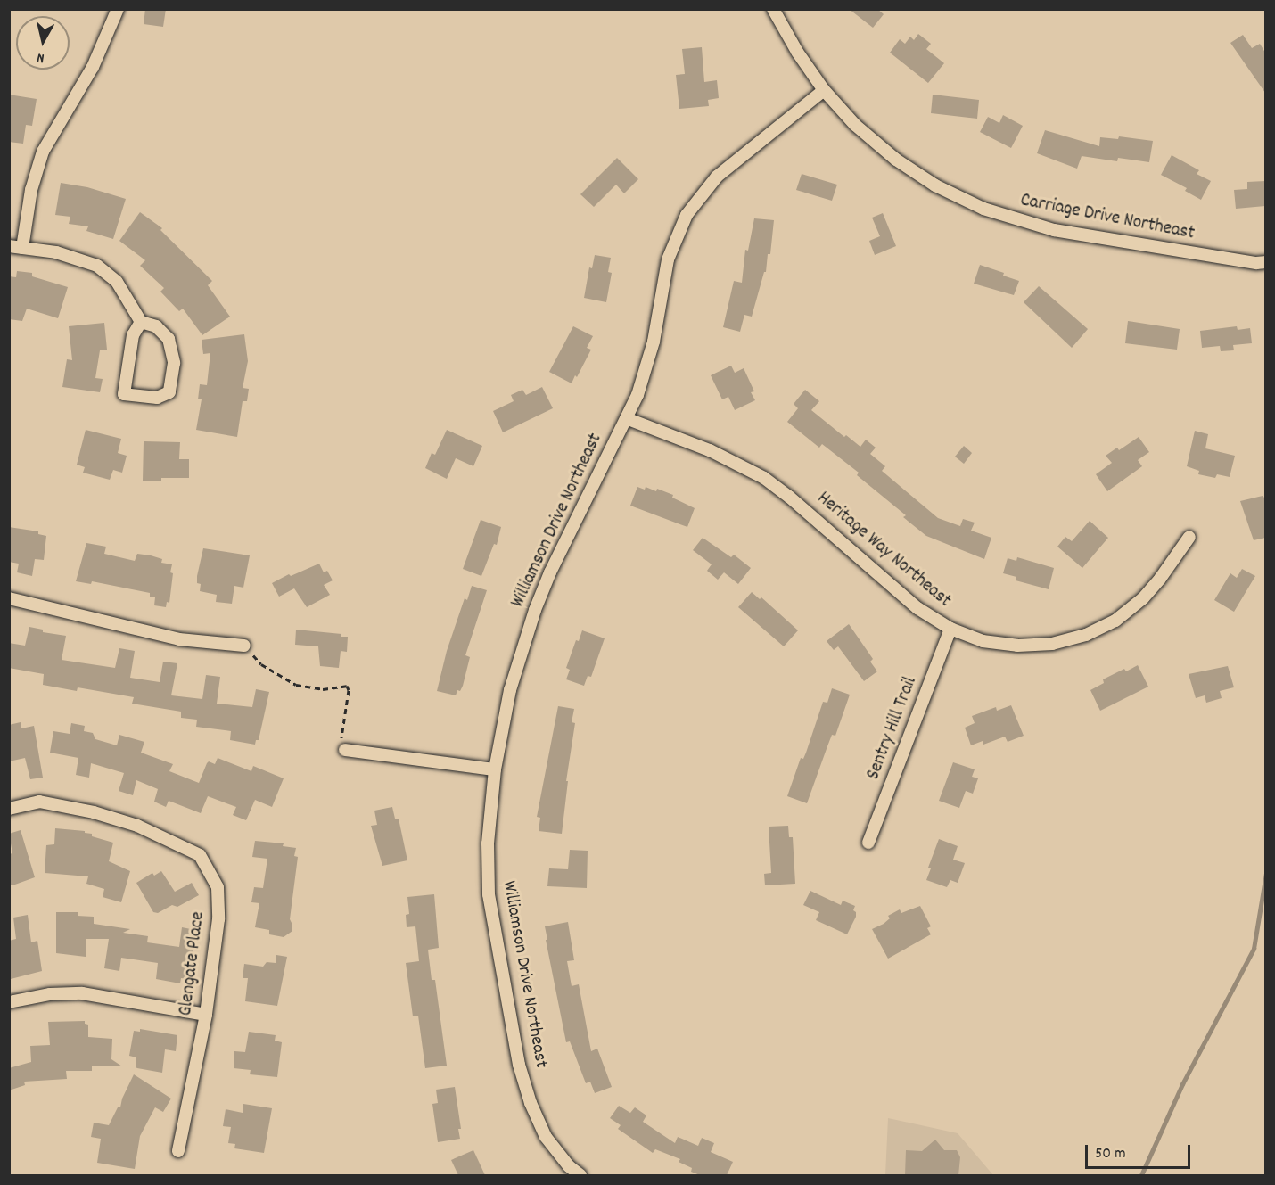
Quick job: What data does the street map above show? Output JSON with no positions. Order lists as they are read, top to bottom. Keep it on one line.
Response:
{"streets":{"street":["Carriage Drive Northeast","Williamson Drive Northeast","Heritage Way Northeast","Sentry Hill Trail","Glengate Place"]},"crossings":[["Carriage Drive Northeast","Williamson Drive Northeast"],["Williamson Drive Northeast","Heritage Way Northeast"],["Heritage Way Northeast","Sentry Hill Trail"]],"scale_bar":"50 m","north":"bottom"}
